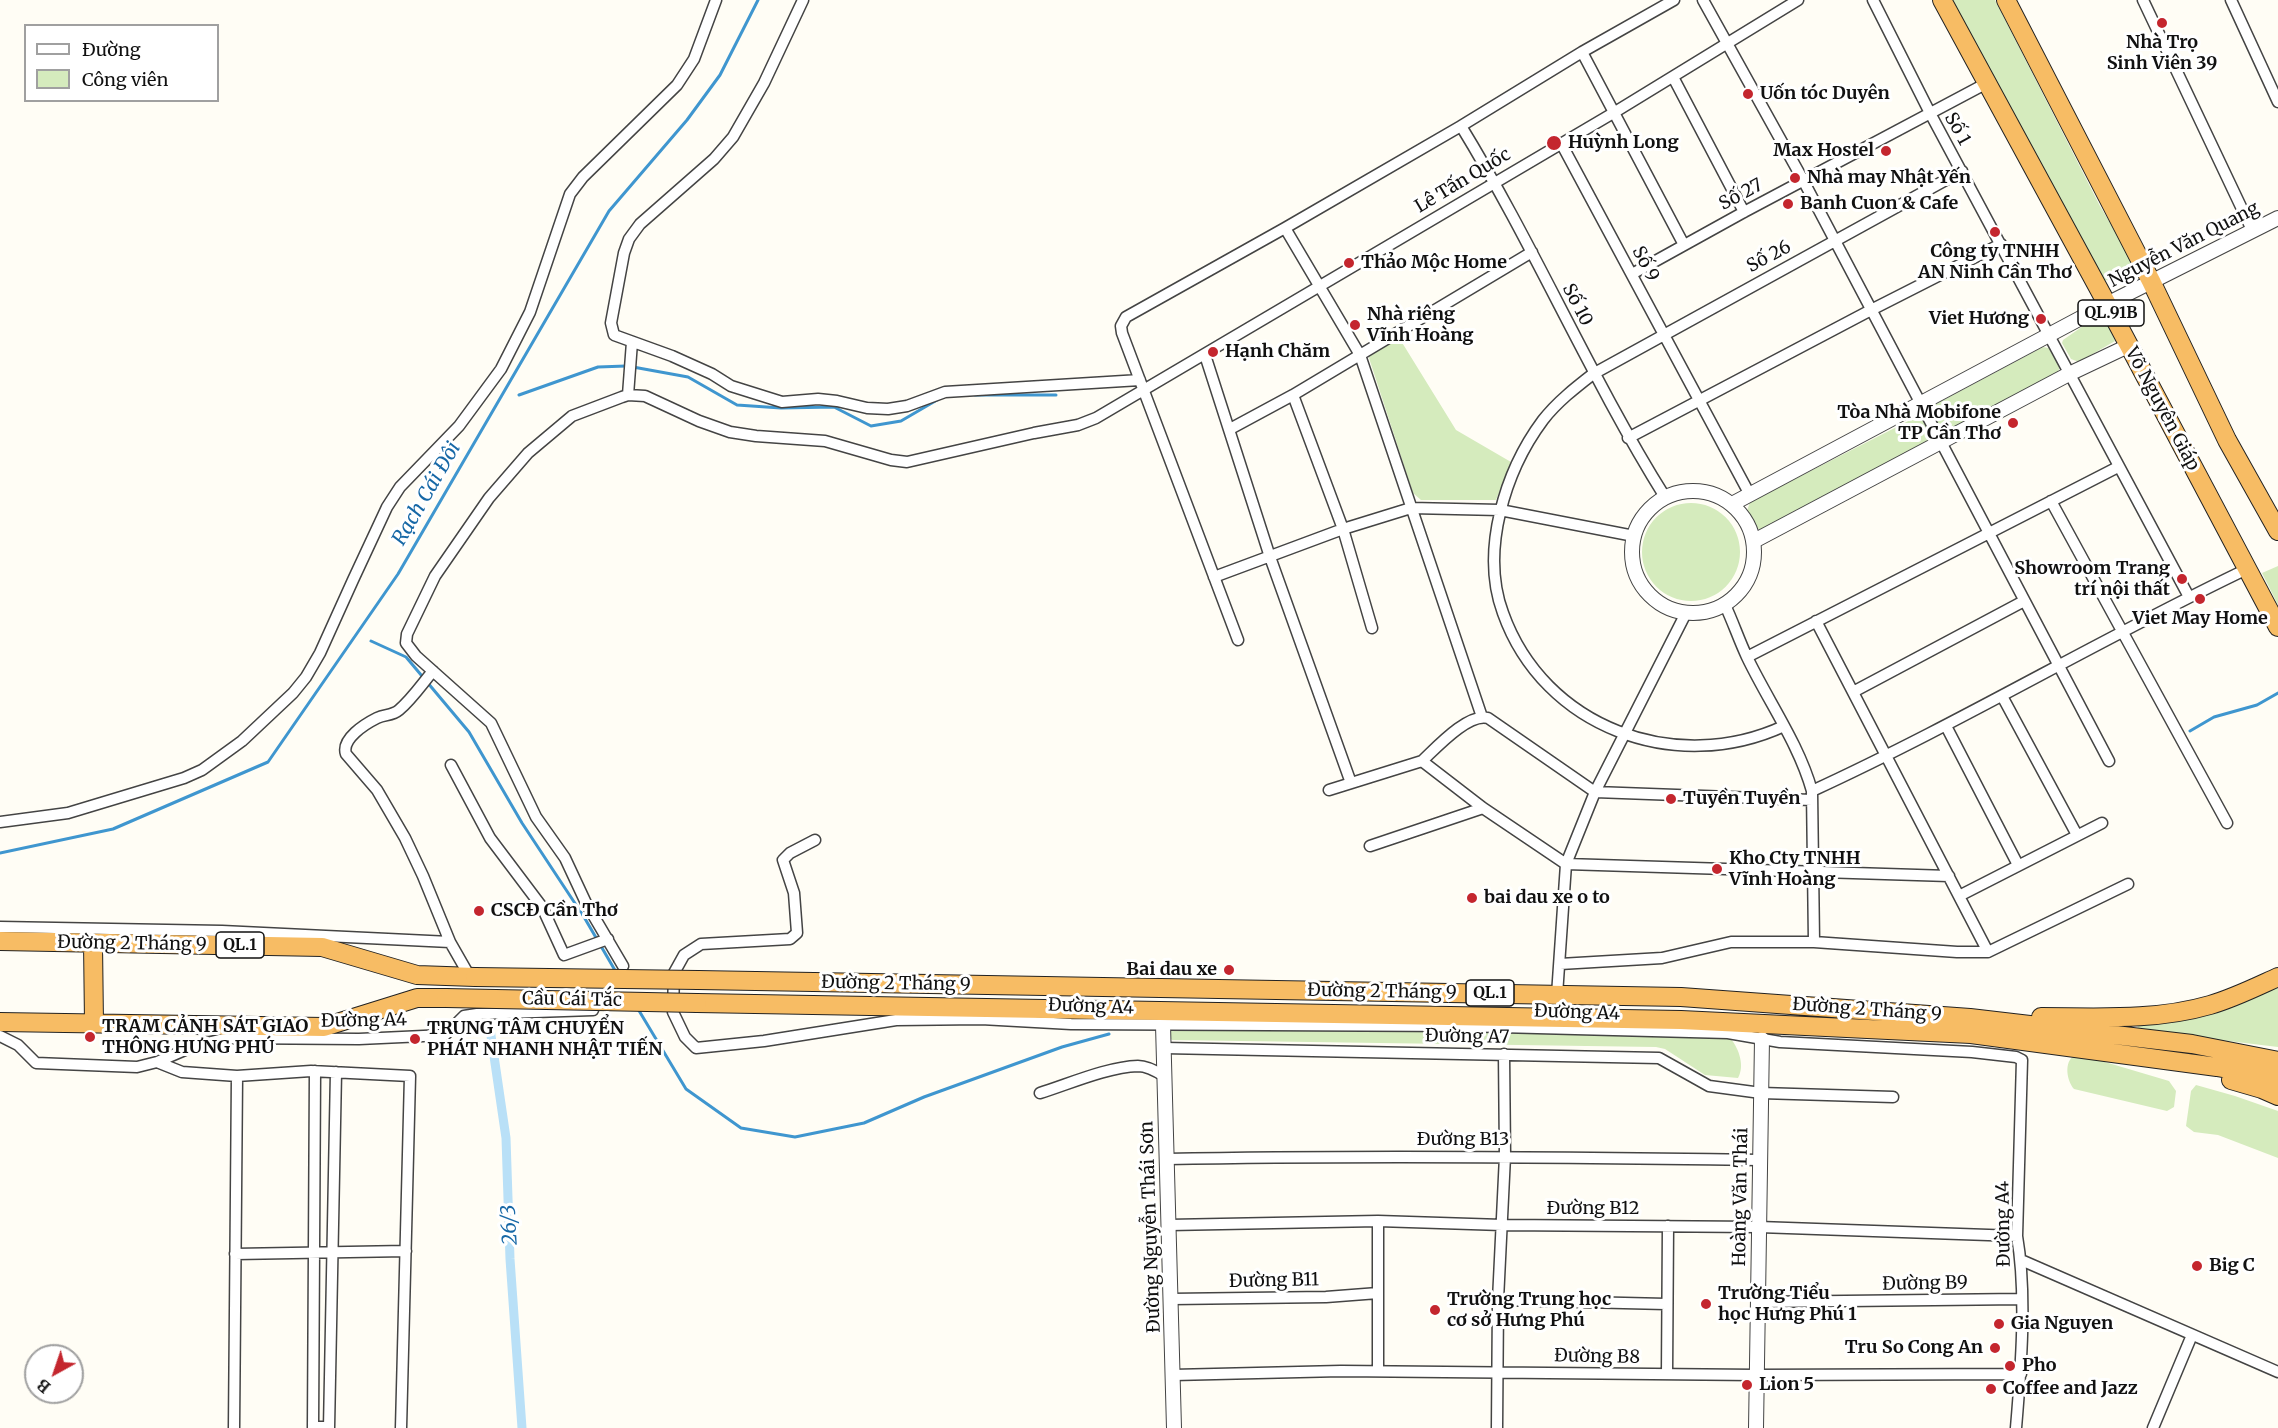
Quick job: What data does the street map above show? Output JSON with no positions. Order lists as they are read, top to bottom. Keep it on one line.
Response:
{"streets":{"highway":["QL.91B","Võ Nguyên Giáp","Đường 2 Tháng 9","QL.1","Cầu Cái Tắc"],"street":["Số 1","Lê Tấn Quốc","Số 27","Nguyễn Văn Quang","Số 26","Số 9","Số 10","Đường A4","Đường A7","Đường B13","Hoàng Văn Thái","Đường B12","Đường Nguyễn Thái Sơn","Đường B11","Đường B9","Đường B8"]},"crossings":[["Số 1","Số 27"],["Số 1","Nguyễn Văn Quang"],["Số 1","Số 26"],["Lê Tấn Quốc","Số 9"],["Lê Tấn Quốc","Số 10"],["Số 27","Số 9"],["Số 27","Võ Nguyên Giáp"],["Nguyễn Văn Quang","Số 9"],["Nguyễn Văn Quang","Số 10"],["Nguyễn Văn Quang","QL.91B"],["Nguyễn Văn Quang","Võ Nguyên Giáp"],["Số 26","Số 9"],["Số 26","Số 10"],["Đường 2 Tháng 9","Cầu Cái Tắc"],["QL.1","Cầu Cái Tắc"],["Đường A4","Hoàng Văn Thái"],["Đường A4","Đường B12"],["Đường A4","Đường Nguyễn Thái Sơn"],["Đường A4","Đường B9"],["Đường A4","Đường B8"],["Đường A7","Hoàng Văn Thái"],["Đường A7","Đường Nguyễn Thái Sơn"],["Đường B13","Hoàng Văn Thái"],["Đường B13","Đường Nguyễn Thái Sơn"],["Hoàng Văn Thái","Đường B12"],["Hoàng Văn Thái","Đường B9"],["Hoàng Văn Thái","Đường B8"],["Đường B12","Đường Nguyễn Thái Sơn"],["Đường Nguyễn Thái Sơn","Đường B11"],["Đường Nguyễn Thái Sơn","Đường B8"]],"water":["Rạch Cái Đôi","26/3"],"places":["Nhà Trọ Sinh Viên 39","Uốn tóc Duyên","Huỳnh Long","Max Hostel","Nhà may Nhật Yến","Banh Cuon & Cafe","Công ty TNHH AN Ninh Cần Thơ","Thảo Mộc Home","Viet Hương","Nhà riêng Vĩnh Hoàng","Hạnh Chăm","Tòa Nhà Mobifone TP Cần Thơ","Showroom Trang trí nội thất","Viet May Home","Tuyền Tuyền","Kho Cty TNHH Vĩnh Hoàng","bai dau xe o to","CSCĐ Cần Thơ","Bai dau xe","TRẠM CẢNH SÁT GIAO THÔNG HƯNG PHÚ","TRUNG TÂM CHUYỂN PHÁT NHANH NHẬT TIẾN","Big C","Trường Tiểu học Hưng Phú 1","Trường Trung học cơ sở Hưng Phú","Gia Nguyen","Tru So Cong An","Pho","Lion 5","Coffee and Jazz"],"legend":["Đường","Công viên"],"north":"bottom left"}
